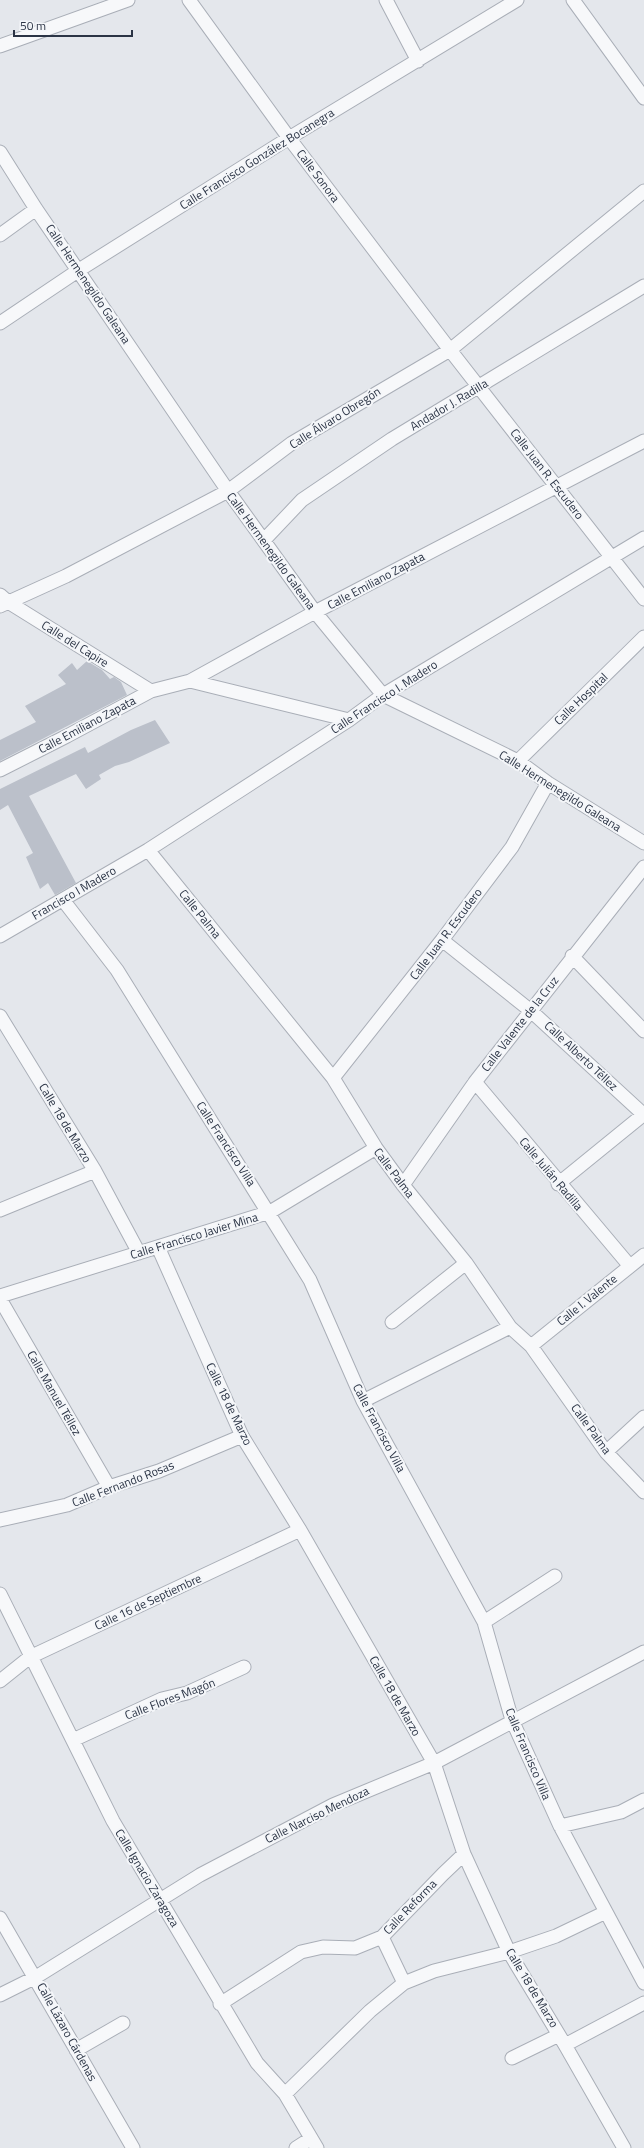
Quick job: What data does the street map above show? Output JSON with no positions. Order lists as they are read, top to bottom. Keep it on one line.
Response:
{"streets":{"street":["Calle Francisco González Bocanegra","Calle Sonora","Calle Hermenegildo Galeana","Andador J. Radilla","Calle Álvaro Obregón","Calle Juan R. Escudero","Calle Emiliano Zapata","Calle del Capire","Calle Francisco I. Madero","Calle Hospital","Francisco I Madero","Calle Palma","Calle Valente de la Cruz","Calle Alberto Téllez","Calle 18 de Marzo","Calle Francisco Villa","Calle Julián Radilla","Calle Francisco Javier Mina","Calle I. Valente","Calle Manuel Téllez","Calle Fernando Rosas","Calle 16 de Septiembre","Calle Flores Magón","Calle Narciso Mendoza","Calle Ignacio Zaragoza","Calle Reforma","Calle Lázaro Cárdenas"]},"crossings":[["Calle Francisco González Bocanegra","Calle Sonora"],["Calle Francisco González Bocanegra","Calle Hermenegildo Galeana"],["Calle Sonora","Calle Álvaro Obregón"],["Calle Sonora","Calle Juan R. Escudero"],["Calle Hermenegildo Galeana","Andador J. Radilla"],["Calle Hermenegildo Galeana","Calle Álvaro Obregón"],["Calle Hermenegildo Galeana","Calle Juan R. Escudero"],["Calle Hermenegildo Galeana","Calle Emiliano Zapata"],["Calle Hermenegildo Galeana","Calle Francisco I. Madero"],["Calle Hermenegildo Galeana","Calle Hospital"],["Andador J. Radilla","Calle Juan R. Escudero"],["Calle Álvaro Obregón","Calle Juan R. Escudero"],["Calle Álvaro Obregón","Calle del Capire"],["Calle Juan R. Escudero","Calle Emiliano Zapata"],["Calle Juan R. Escudero","Calle Francisco I. Madero"],["Calle Juan R. Escudero","Calle Palma"],["Calle Juan R. Escudero","Calle Alberto Téllez"],["Calle Emiliano Zapata","Calle del Capire"],["Calle Francisco I. Madero","Francisco I Madero"],["Calle Francisco I. Madero","Calle Palma"],["Francisco I Madero","Calle Palma"],["Francisco I Madero","Calle Francisco Villa"],["Calle Palma","Calle Valente de la Cruz"],["Calle Palma","Calle Francisco Javier Mina"],["Calle Palma","Calle I. Valente"],["Calle Valente de la Cruz","Calle Alberto Téllez"],["Calle Valente de la Cruz","Calle Julián Radilla"],["Calle 18 de Marzo","Calle Francisco Javier Mina"],["Calle 18 de Marzo","Calle Fernando Rosas"],["Calle 18 de Marzo","Calle 16 de Septiembre"],["Calle 18 de Marzo","Calle Narciso Mendoza"],["Calle 18 de Marzo","Calle Reforma"],["Calle Francisco Villa","Calle Francisco Javier Mina"],["Calle Francisco Villa","Calle Narciso Mendoza"],["Calle Julián Radilla","Calle I. Valente"],["Calle Francisco Javier Mina","Calle Manuel Téllez"],["Calle Manuel Téllez","Calle Fernando Rosas"],["Calle 16 de Septiembre","Calle Ignacio Zaragoza"],["Calle Flores Magón","Calle Ignacio Zaragoza"],["Calle Narciso Mendoza","Calle Ignacio Zaragoza"],["Calle Narciso Mendoza","Calle Lázaro Cárdenas"],["Calle Ignacio Zaragoza","Calle Reforma"]],"scale_bar":"50 m"}
